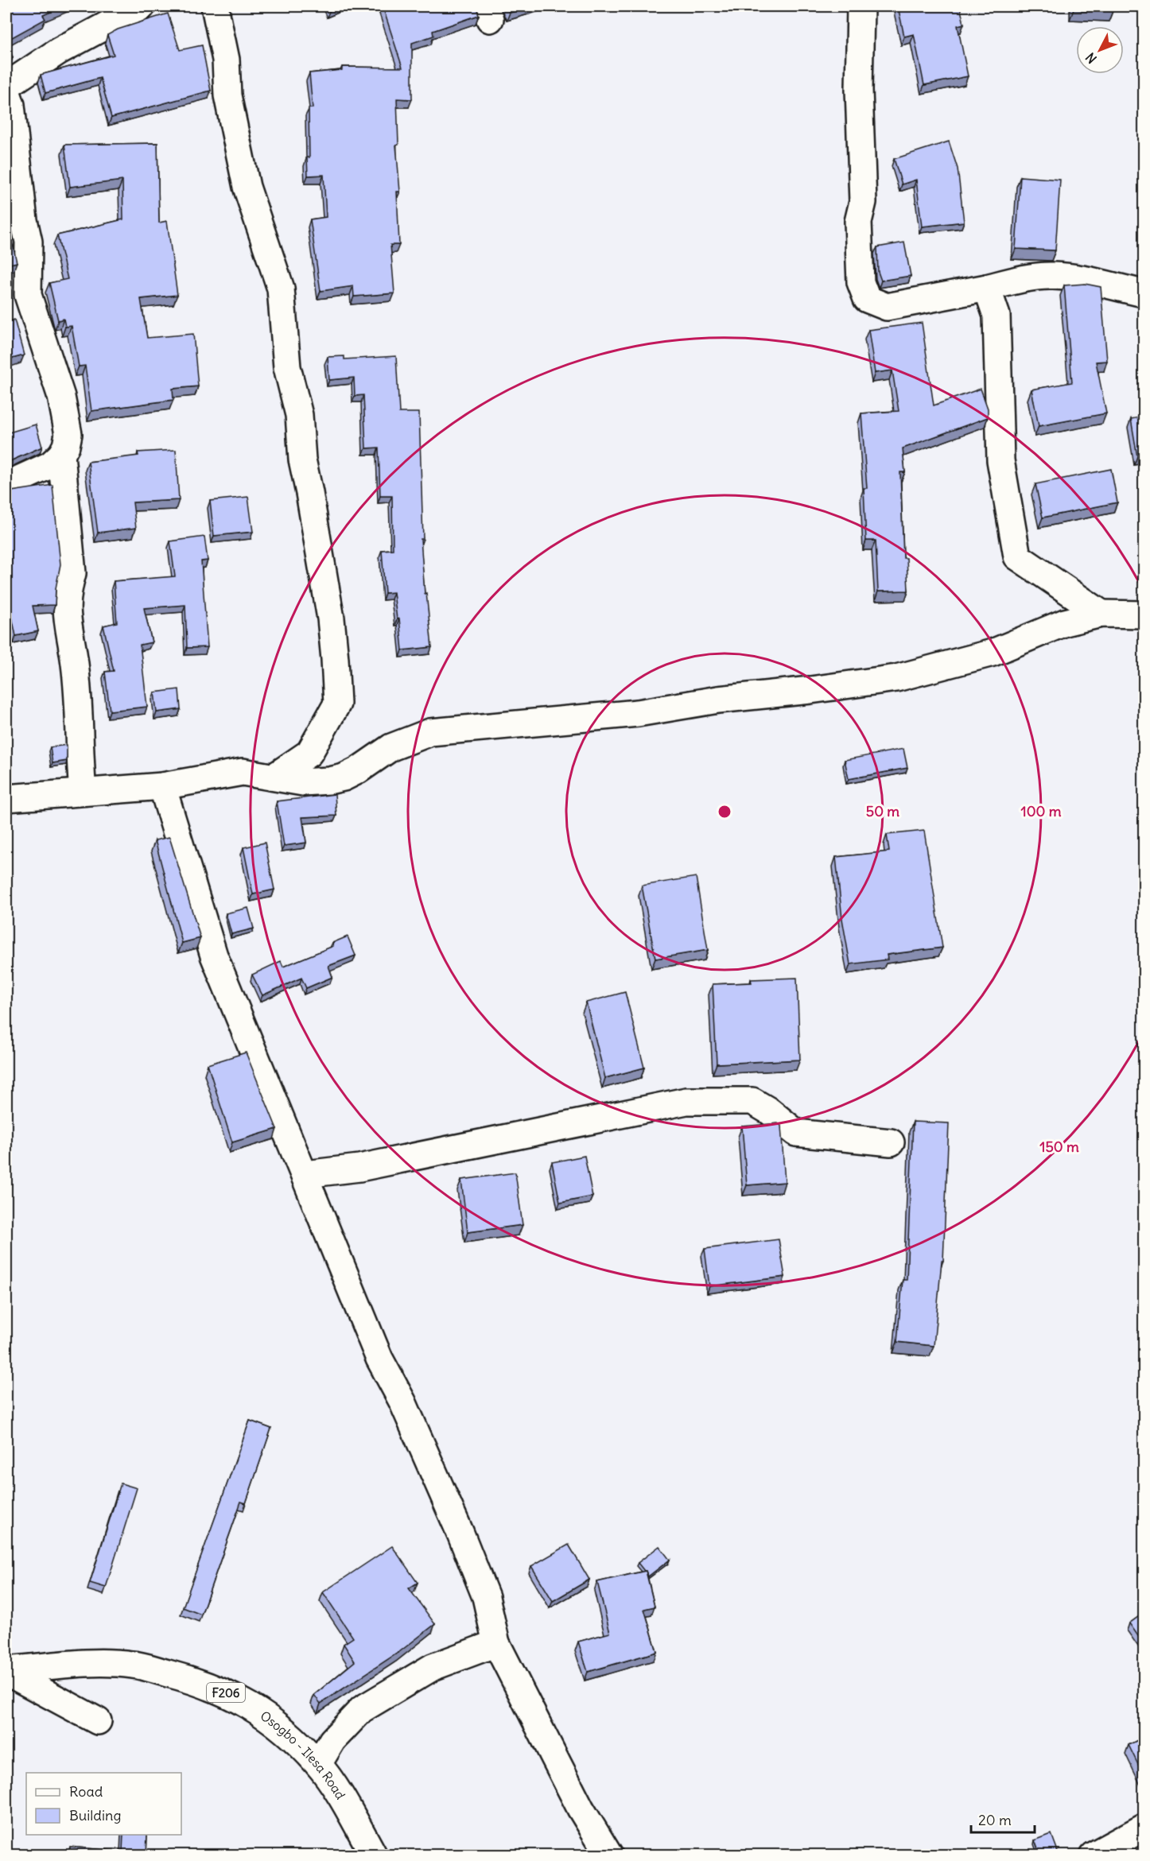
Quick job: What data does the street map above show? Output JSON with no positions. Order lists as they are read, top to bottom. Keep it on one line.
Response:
{"streets":{"street":["F206","Osogbo - Ilesa Road"]},"legend":["Road","Building"],"scale_bar":"20 m","north":"bottom left","rings":["50 m","100 m","150 m"]}
